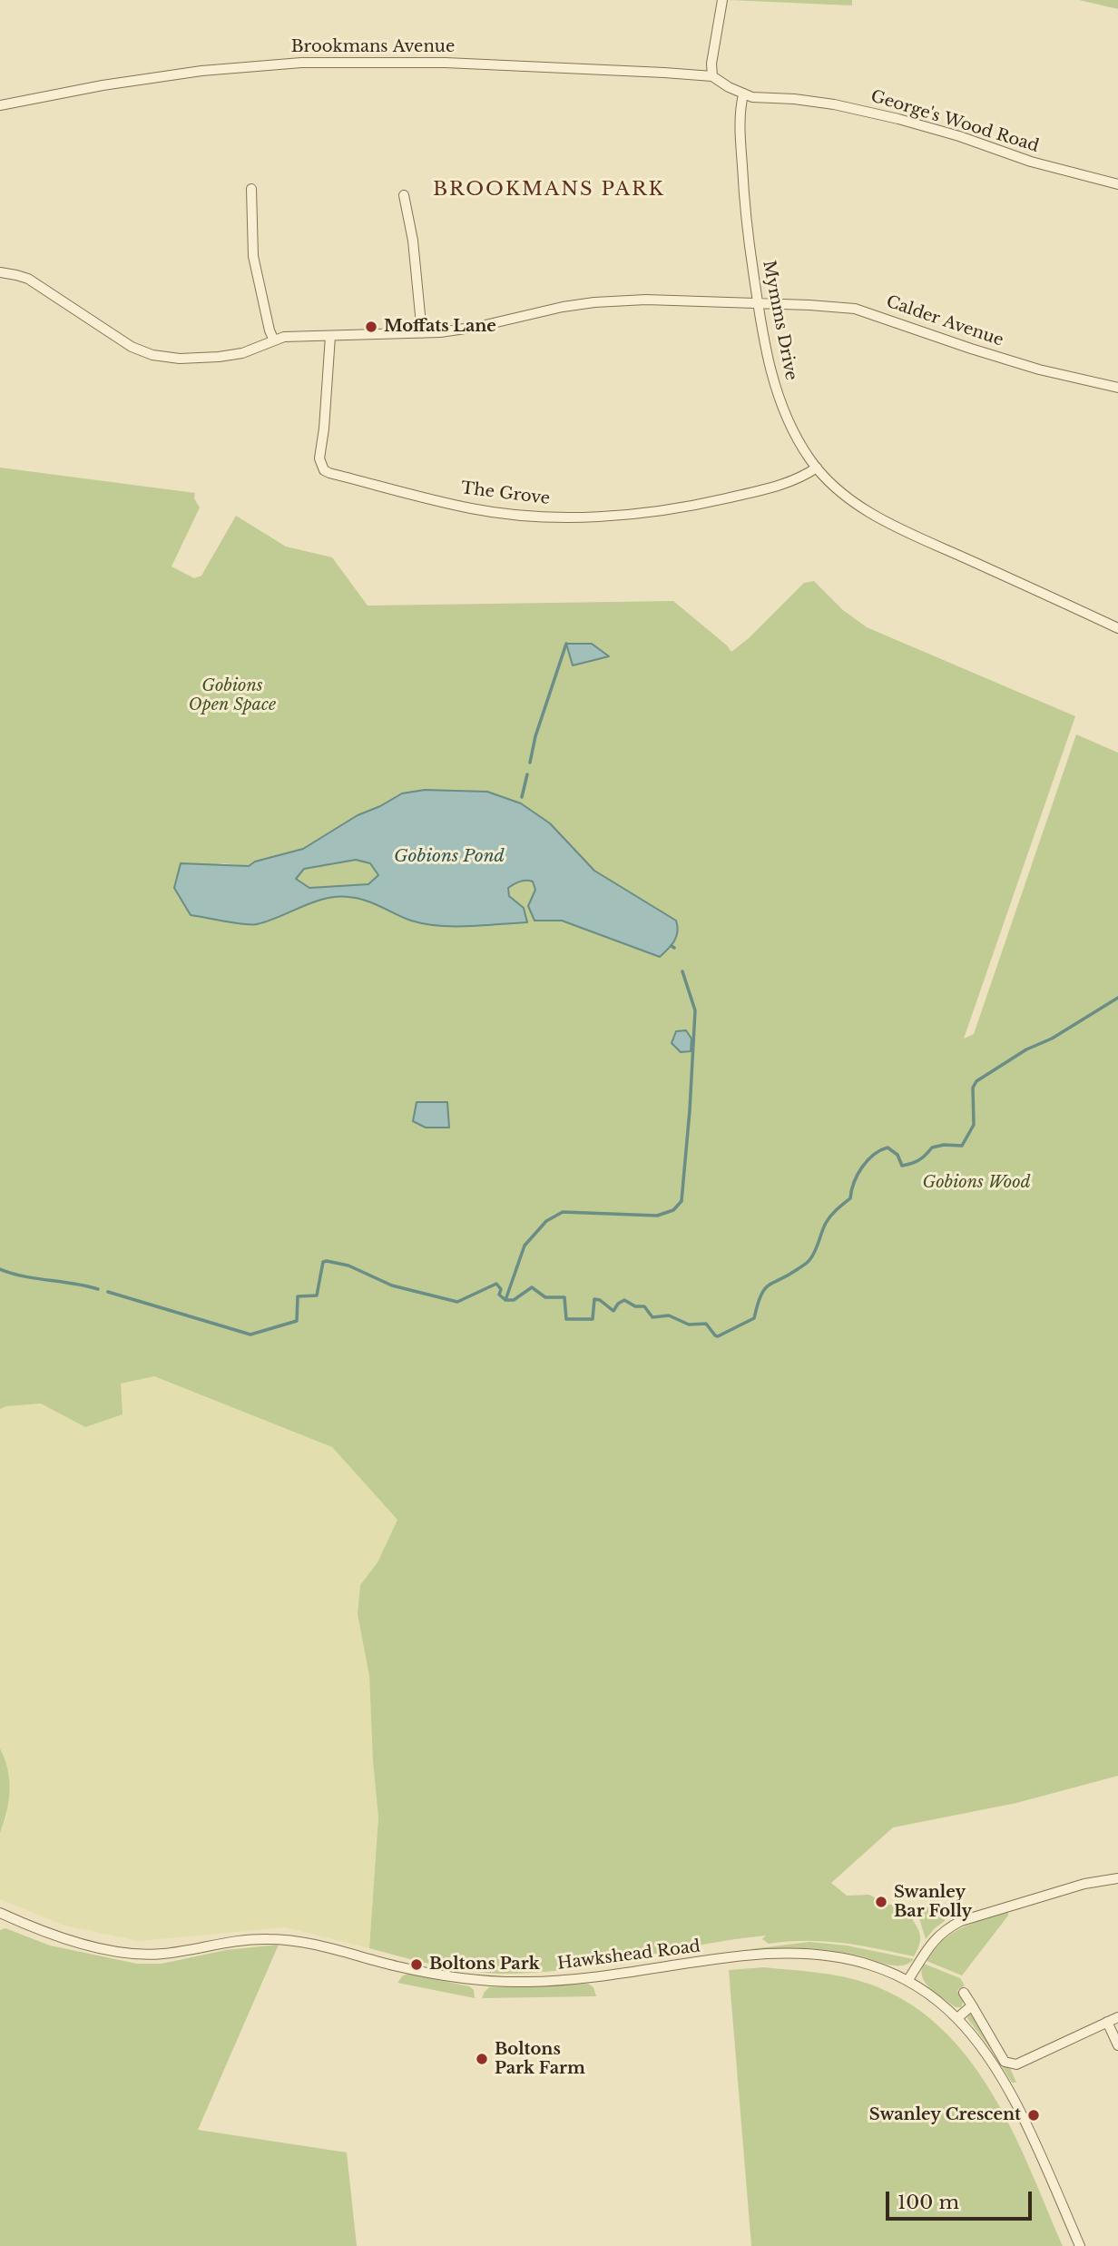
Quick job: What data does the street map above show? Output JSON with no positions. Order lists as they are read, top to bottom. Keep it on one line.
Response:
{"streets":{"street":["Brookmans Avenue","George's Wood Road","Mymms Drive","Calder Avenue","The Grove","Hawkshead Road"]},"crossings":[["Brookmans Avenue","George's Wood Road"],["Brookmans Avenue","Mymms Drive"],["George's Wood Road","Mymms Drive"],["Mymms Drive","Calder Avenue"],["Mymms Drive","The Grove"]],"districts":["BROOKMANS PARK"],"water":["Gobions Pond"],"parks":["Gobions Open Space","Gobions Wood"],"places":["Moffats Lane","Swanley Bar Folly","Boltons Park","Boltons Park Farm","Swanley Crescent"],"scale_bar":"100 m"}
